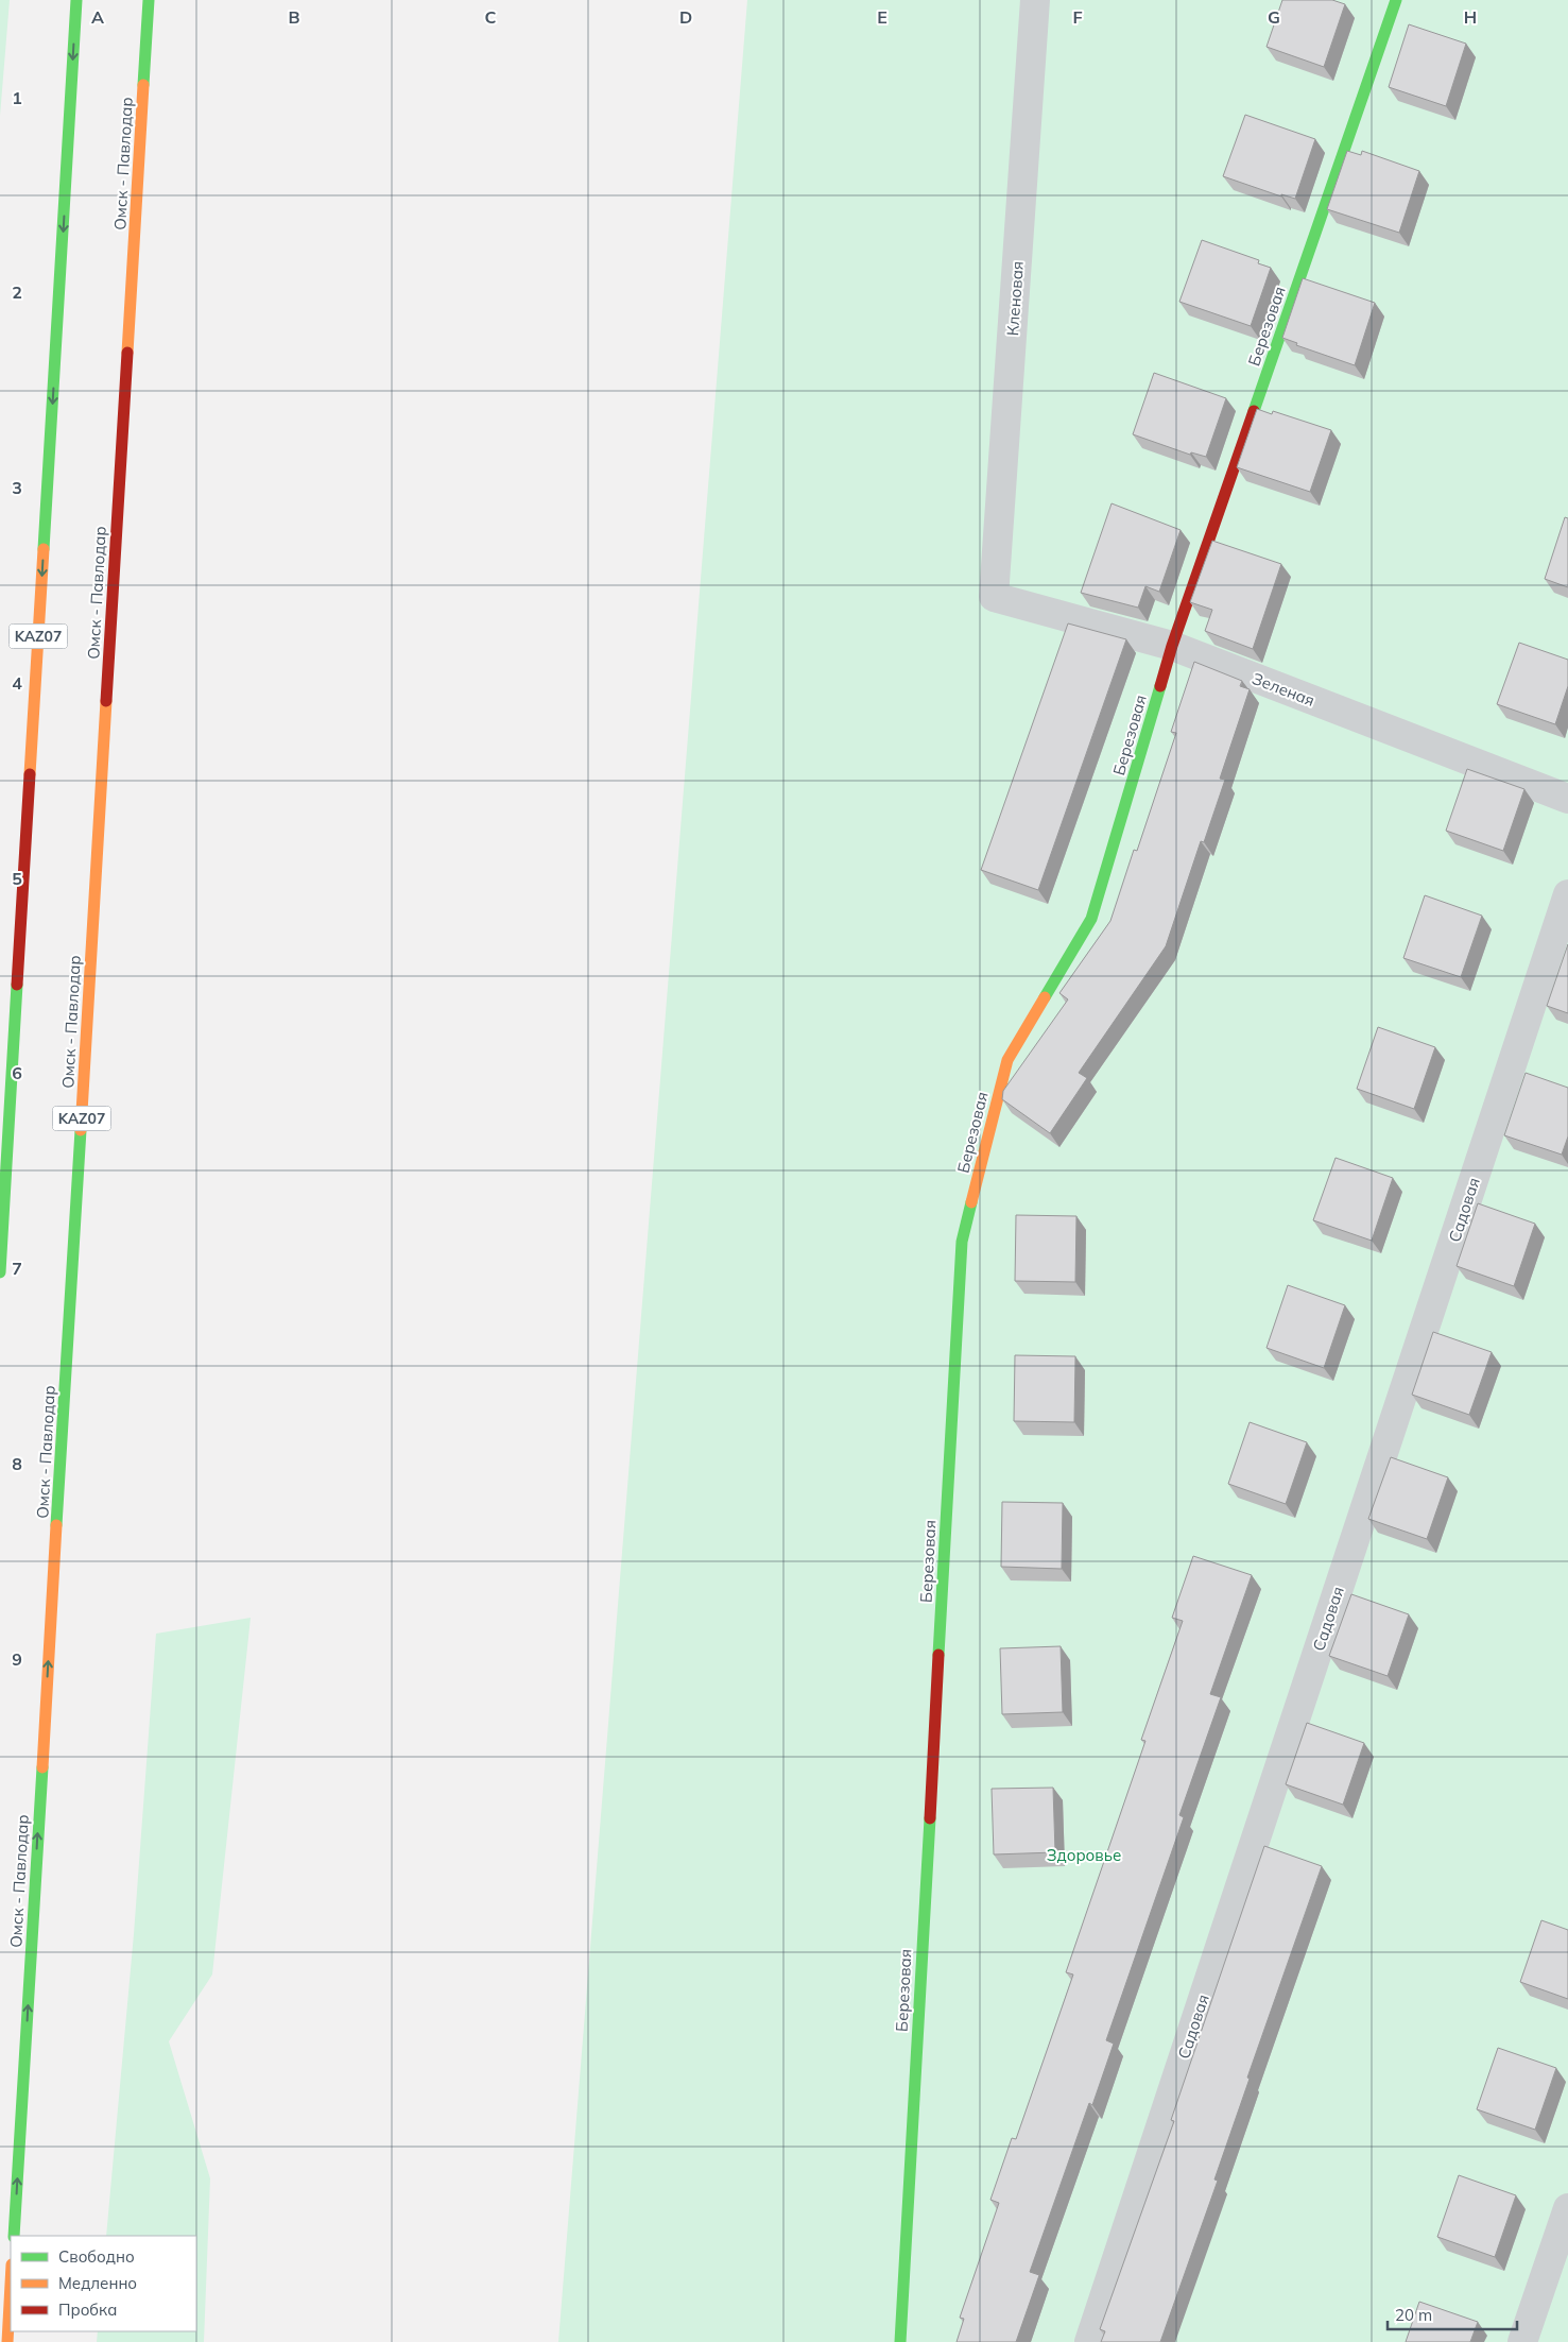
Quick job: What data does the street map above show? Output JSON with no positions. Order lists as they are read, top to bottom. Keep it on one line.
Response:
{"streets":{"main road":["Омск - Павлодар","Березовая","KAZ07"],"street":["Кленовая","Зеленая","Садовая"]},"crossings":[["Кленовая","Зеленая"],["Березовая","Зеленая"]],"parks":["Здоровье"],"legend":["Свободно","Медленно","Пробка"],"scale_bar":"20 m","grid":{"columns":["A","B","C","D","E","F","G","H"],"rows":["1","2","3","4","5","6","7","8","9"]}}
